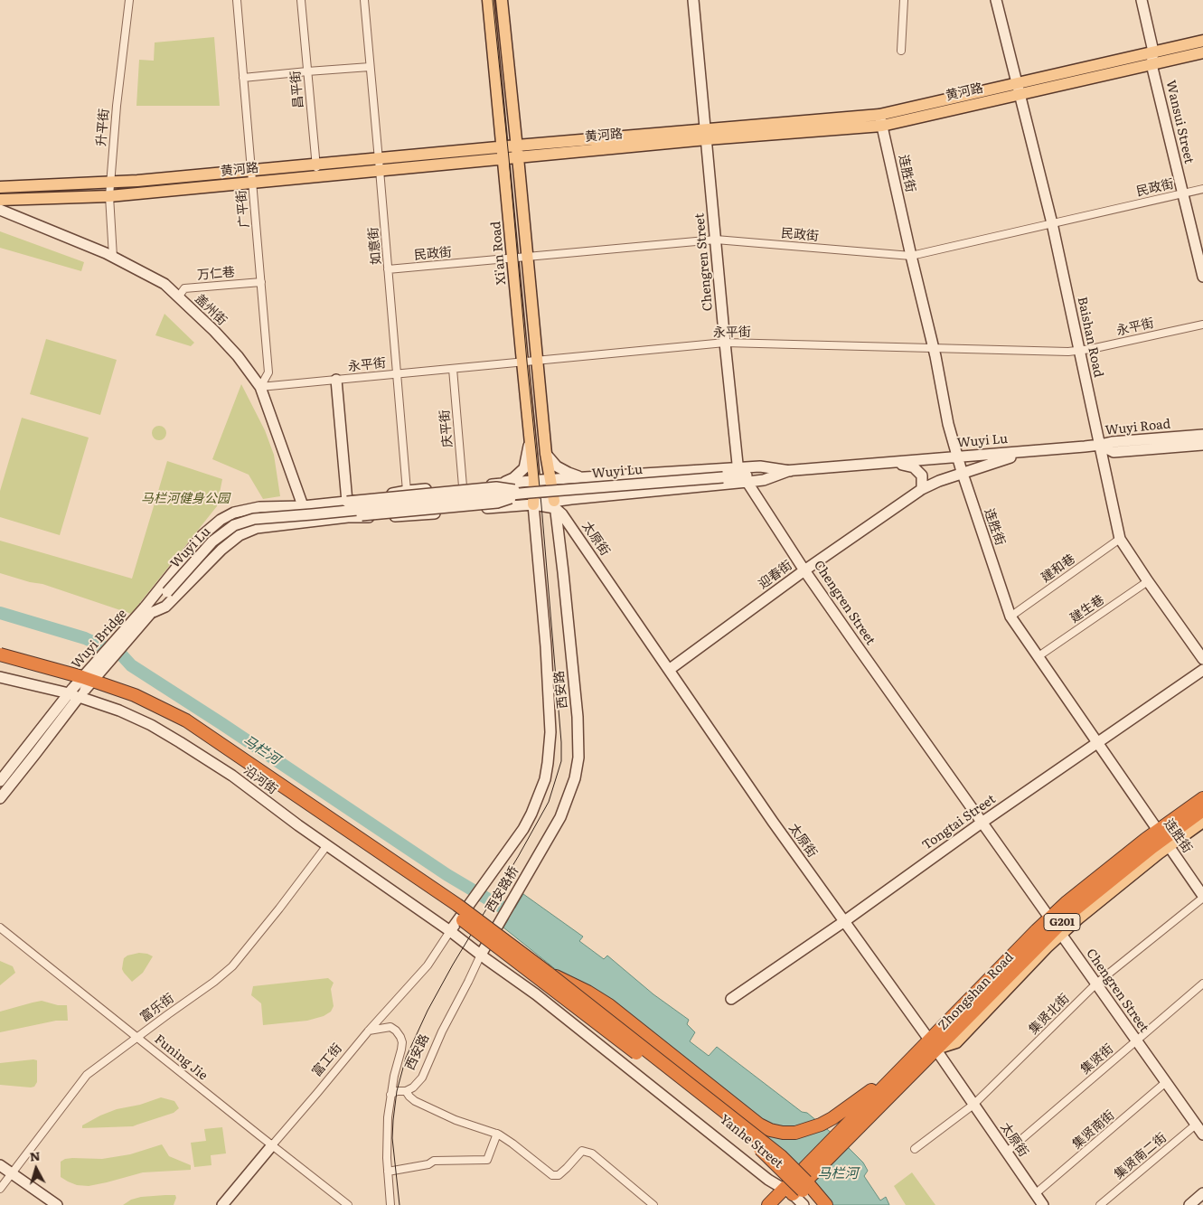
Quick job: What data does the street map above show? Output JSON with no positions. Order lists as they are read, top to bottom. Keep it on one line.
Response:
{"streets":{"highway":["G201","Zhongshan Road"],"main road":["黄河路","Xi'an Road"],"street":["昌平街","Wansui Street","升平街","连胜街","民政街","广平街","如意街","Chengren Street","万仁巷","盖州街","永平街","Baishan Road","Wuyi Road","庆平街","Wuyi Lu","太原街","建和巷","迎春街","建生巷","Wuyi Bridge","西安路","沿河街","Tongtai Street","西安路桥","富乐街","集贤北街","Funing Jie","集贤街","富工街","集贤南街","Yanhe Street","集贤南二街"]},"crossings":[["昌平街","黄河路"],["黄河路","Wansui Street"],["黄河路","升平街"],["黄河路","连胜街"],["黄河路","广平街"],["黄河路","如意街"],["黄河路","Xi'an Road"],["黄河路","Chengren Street"],["黄河路","Baishan Road"],["Wansui Street","民政街"],["升平街","盖州街"],["连胜街","民政街"],["连胜街","永平街"],["连胜街","Wuyi Lu"],["连胜街","建和巷"],["连胜街","迎春街"],["连胜街","建生巷"],["连胜街","Tongtai Street"],["连胜街","Zhongshan Road"],["连胜街","集贤北街"],["民政街","如意街"],["民政街","Xi'an Road"],["民政街","Chengren Street"],["民政街","Baishan Road"],["广平街","万仁巷"],["广平街","盖州街"],["广平街","永平街"],["如意街","永平街"],["Xi'an Road","永平街"],["Xi'an Road","太原街"],["Xi'an Road","西安路"],["Chengren Street","永平街"],["Chengren Street","Wuyi Lu"],["Chengren Street","迎春街"],["Chengren Street","Tongtai Street"],["Chengren Street","Zhongshan Road"],["Chengren Street","集贤北街"],["Chengren Street","集贤街"],["Chengren Street","集贤南街"],["Chengren Street","集贤南二街"],["万仁巷","盖州街"],["盖州街","永平街"],["永平街","Baishan Road"],["永平街","庆平街"],["Baishan Road","Wuyi Road"],["Baishan Road","Wuyi Lu"],["Baishan Road","建和巷"],["Baishan Road","建生巷"],["Wuyi Road","Wuyi Lu"],["Wuyi Lu","迎春街"],["Wuyi Lu","Wuyi Bridge"],["太原街","迎春街"],["太原街","西安路"],["太原街","Tongtai Street"],["太原街","Zhongshan Road"],["太原街","集贤北街"],["太原街","集贤街"],["太原街","集贤南街"],["Wuyi Bridge","沿河街"],["西安路","沿河街"],["西安路","西安路桥"],["西安路","Yanhe Street"],["沿河街","西安路桥"],["沿河街","富乐街"],["沿河街","富工街"],["沿河街","Yanhe Street"],["西安路桥","富工街"],["西安路桥","Yanhe Street"],["Zhongshan Road","Yanhe Street"],["富乐街","Funing Jie"],["Funing Jie","富工街"]],"water":["马栏河"],"parks":["马栏河健身公园"],"north":"top"}
